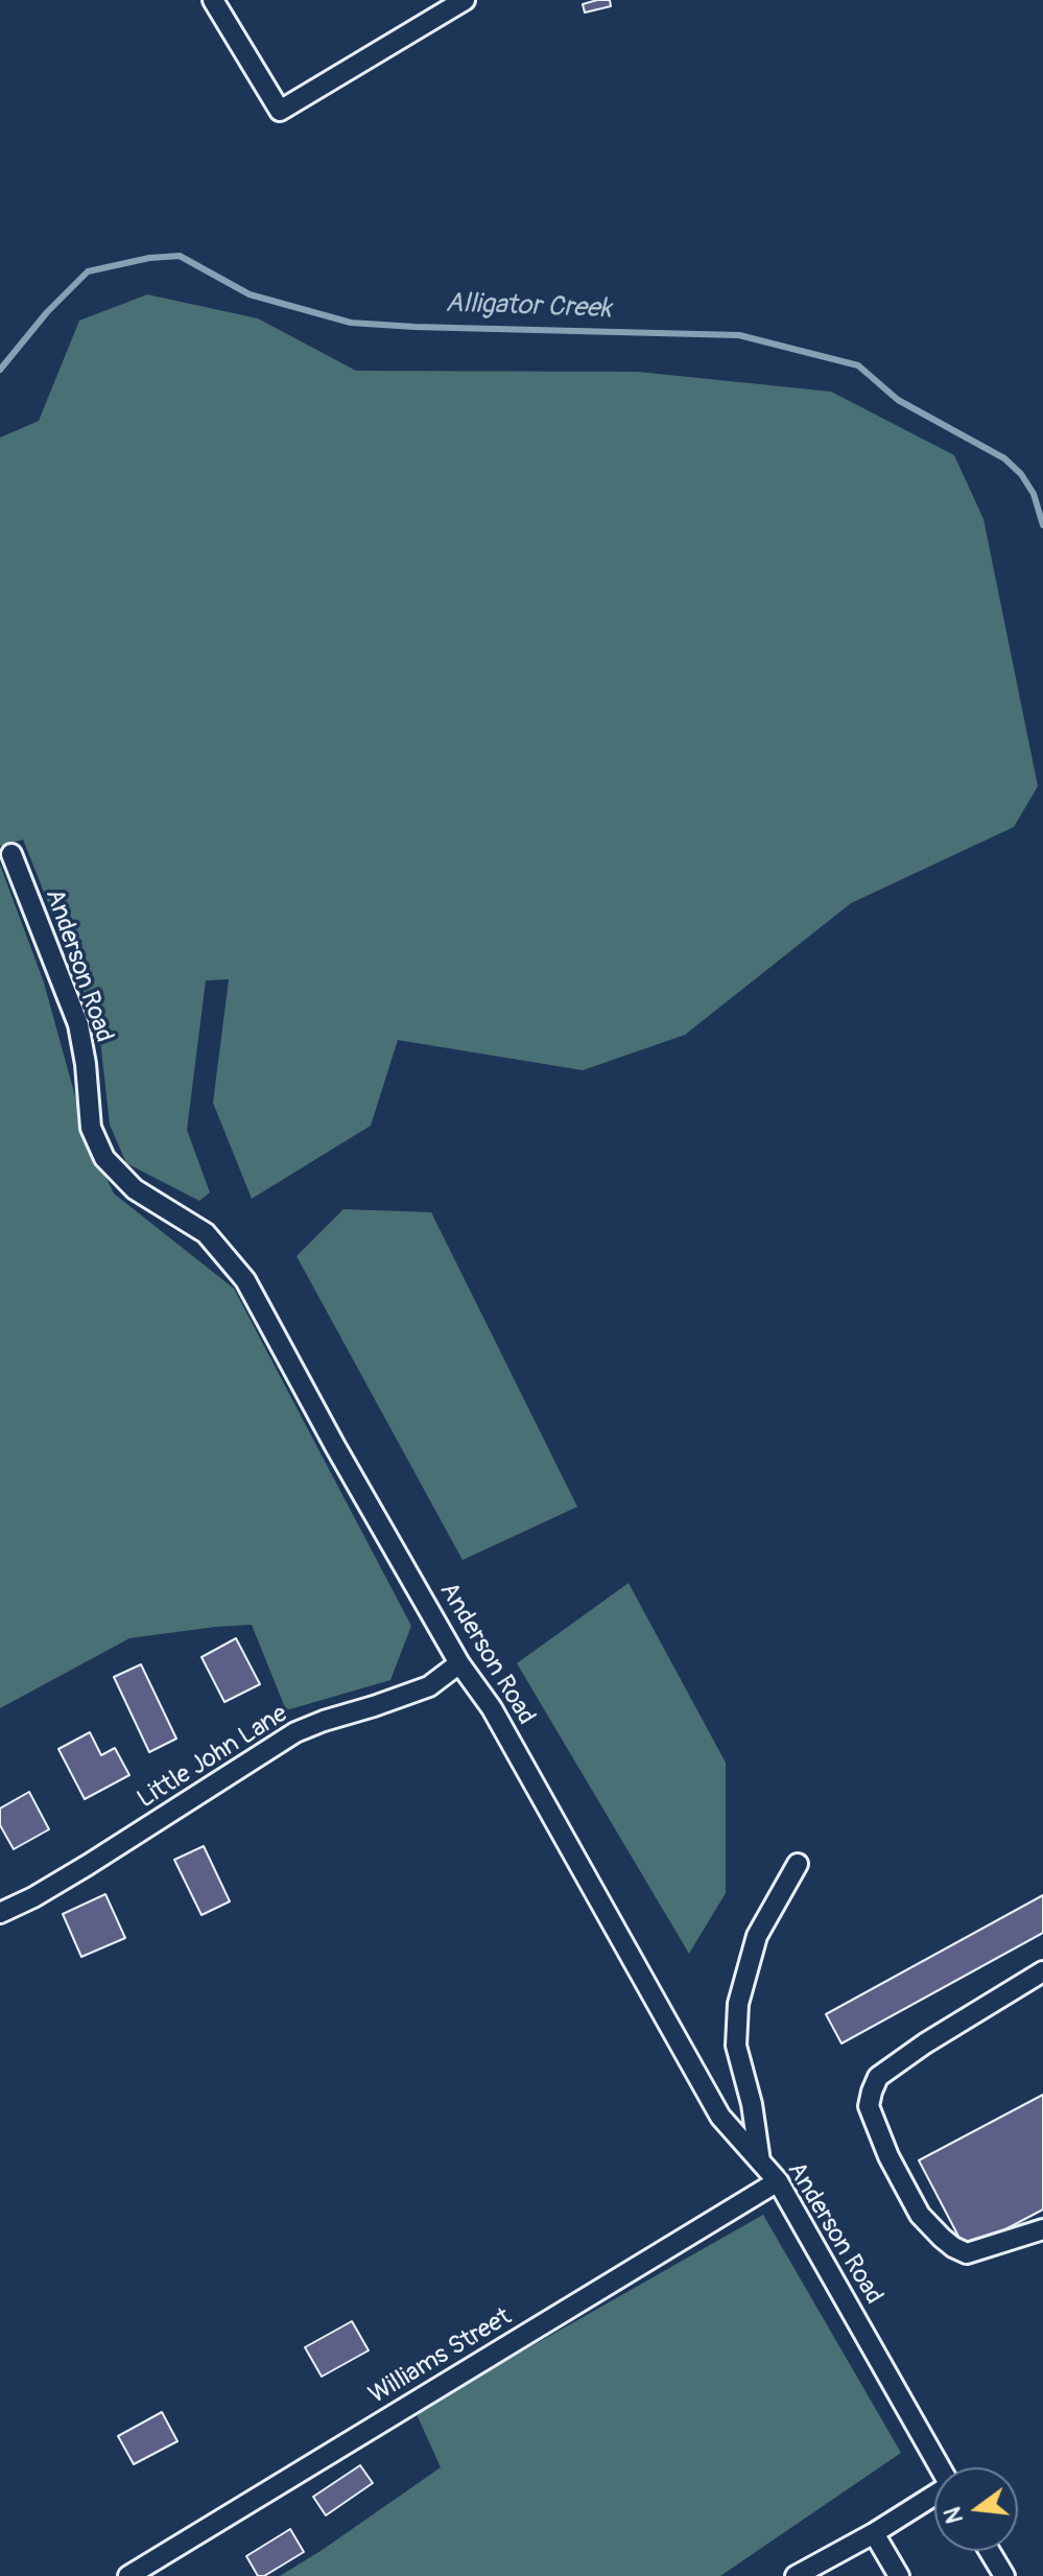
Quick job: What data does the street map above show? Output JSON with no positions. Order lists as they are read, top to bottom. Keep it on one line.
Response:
{"streets":{"street":["Anderson Road","Little John Lane","Williams Street"]},"crossings":[["Anderson Road","Little John Lane"],["Anderson Road","Williams Street"]],"water":["Alligator Creek"],"north":"left"}
